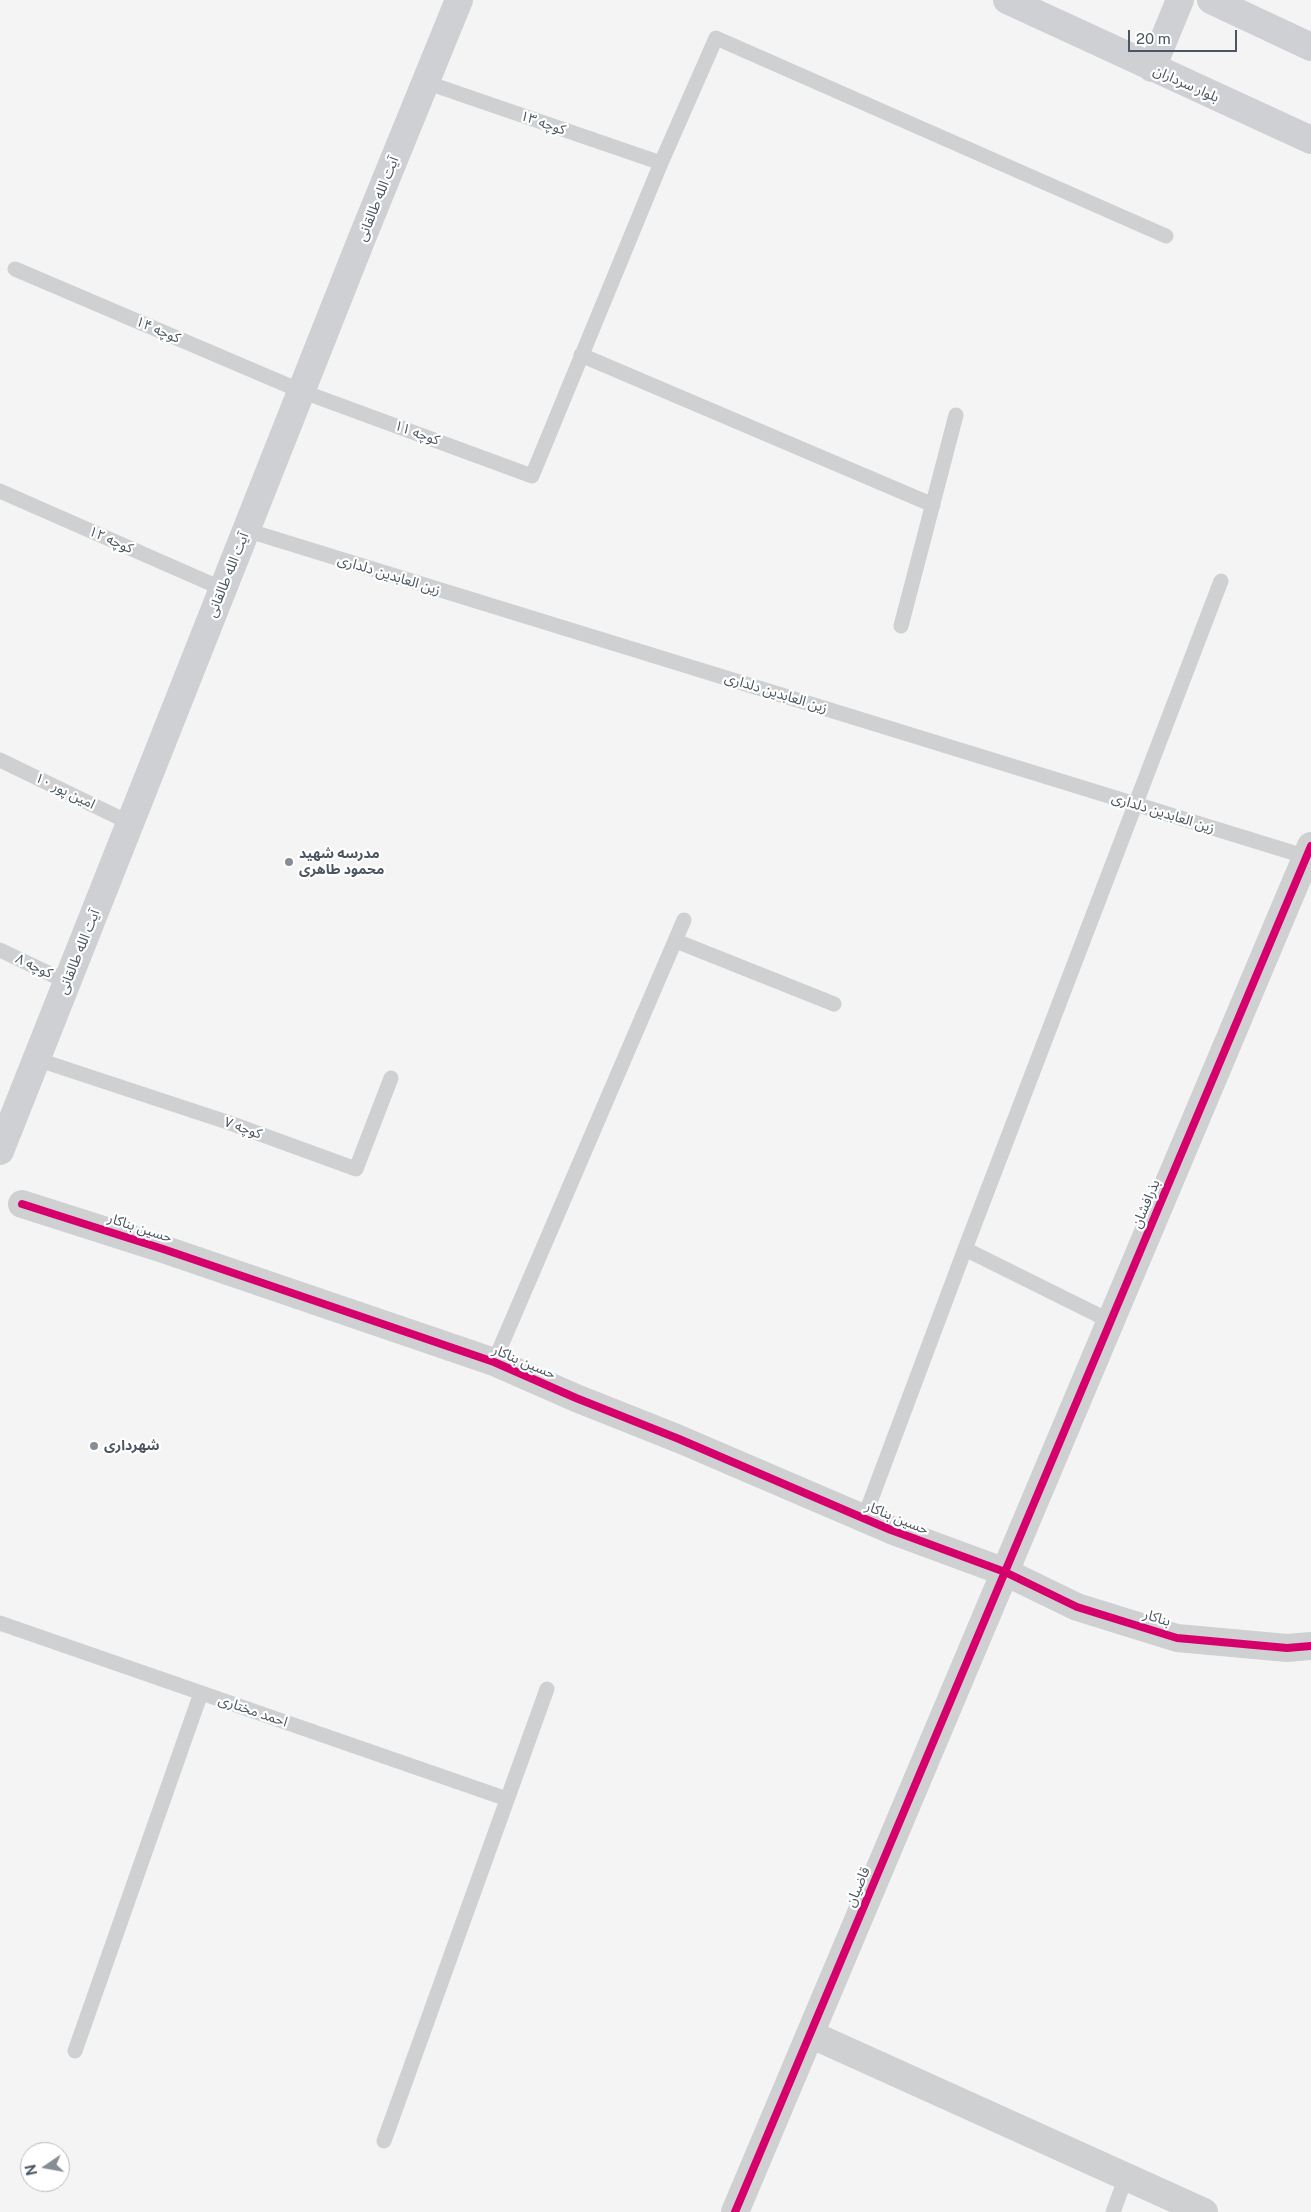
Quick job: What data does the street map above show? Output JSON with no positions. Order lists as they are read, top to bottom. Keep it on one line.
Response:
{"streets":{"main road":["بلوار سرداران","آیت الله طالقانی"],"street":["بذرافشان","حسین بناکار","بناکار","قاضیان"],"lane":["کوچه ۱۳","کوچه ۱۴","کوچه ۱۱","کوچه ۱۲","زین العابدین دلداری","امین پور ۱۰","کوچه ۸","کوچه ۷","احمد مختاری"]},"crossings":[["کوچه ۱۳","آیت الله طالقانی"],["آیت الله طالقانی","کوچه ۱۴"],["آیت الله طالقانی","کوچه ۱۱"],["آیت الله طالقانی","کوچه ۱۲"],["آیت الله طالقانی","زین العابدین دلداری"],["آیت الله طالقانی","امین پور ۱۰"],["آیت الله طالقانی","کوچه ۸"],["آیت الله طالقانی","کوچه ۷"],["کوچه ۱۴","کوچه ۱۱"],["زین العابدین دلداری","بذرافشان"],["بذرافشان","حسین بناکار"],["بذرافشان","بناکار"],["بذرافشان","قاضیان"],["حسین بناکار","بناکار"],["حسین بناکار","قاضیان"],["بناکار","قاضیان"]],"places":["مدرسه شهید محمود طاهری","شهرداری"],"scale_bar":"20 m","north":"left"}
